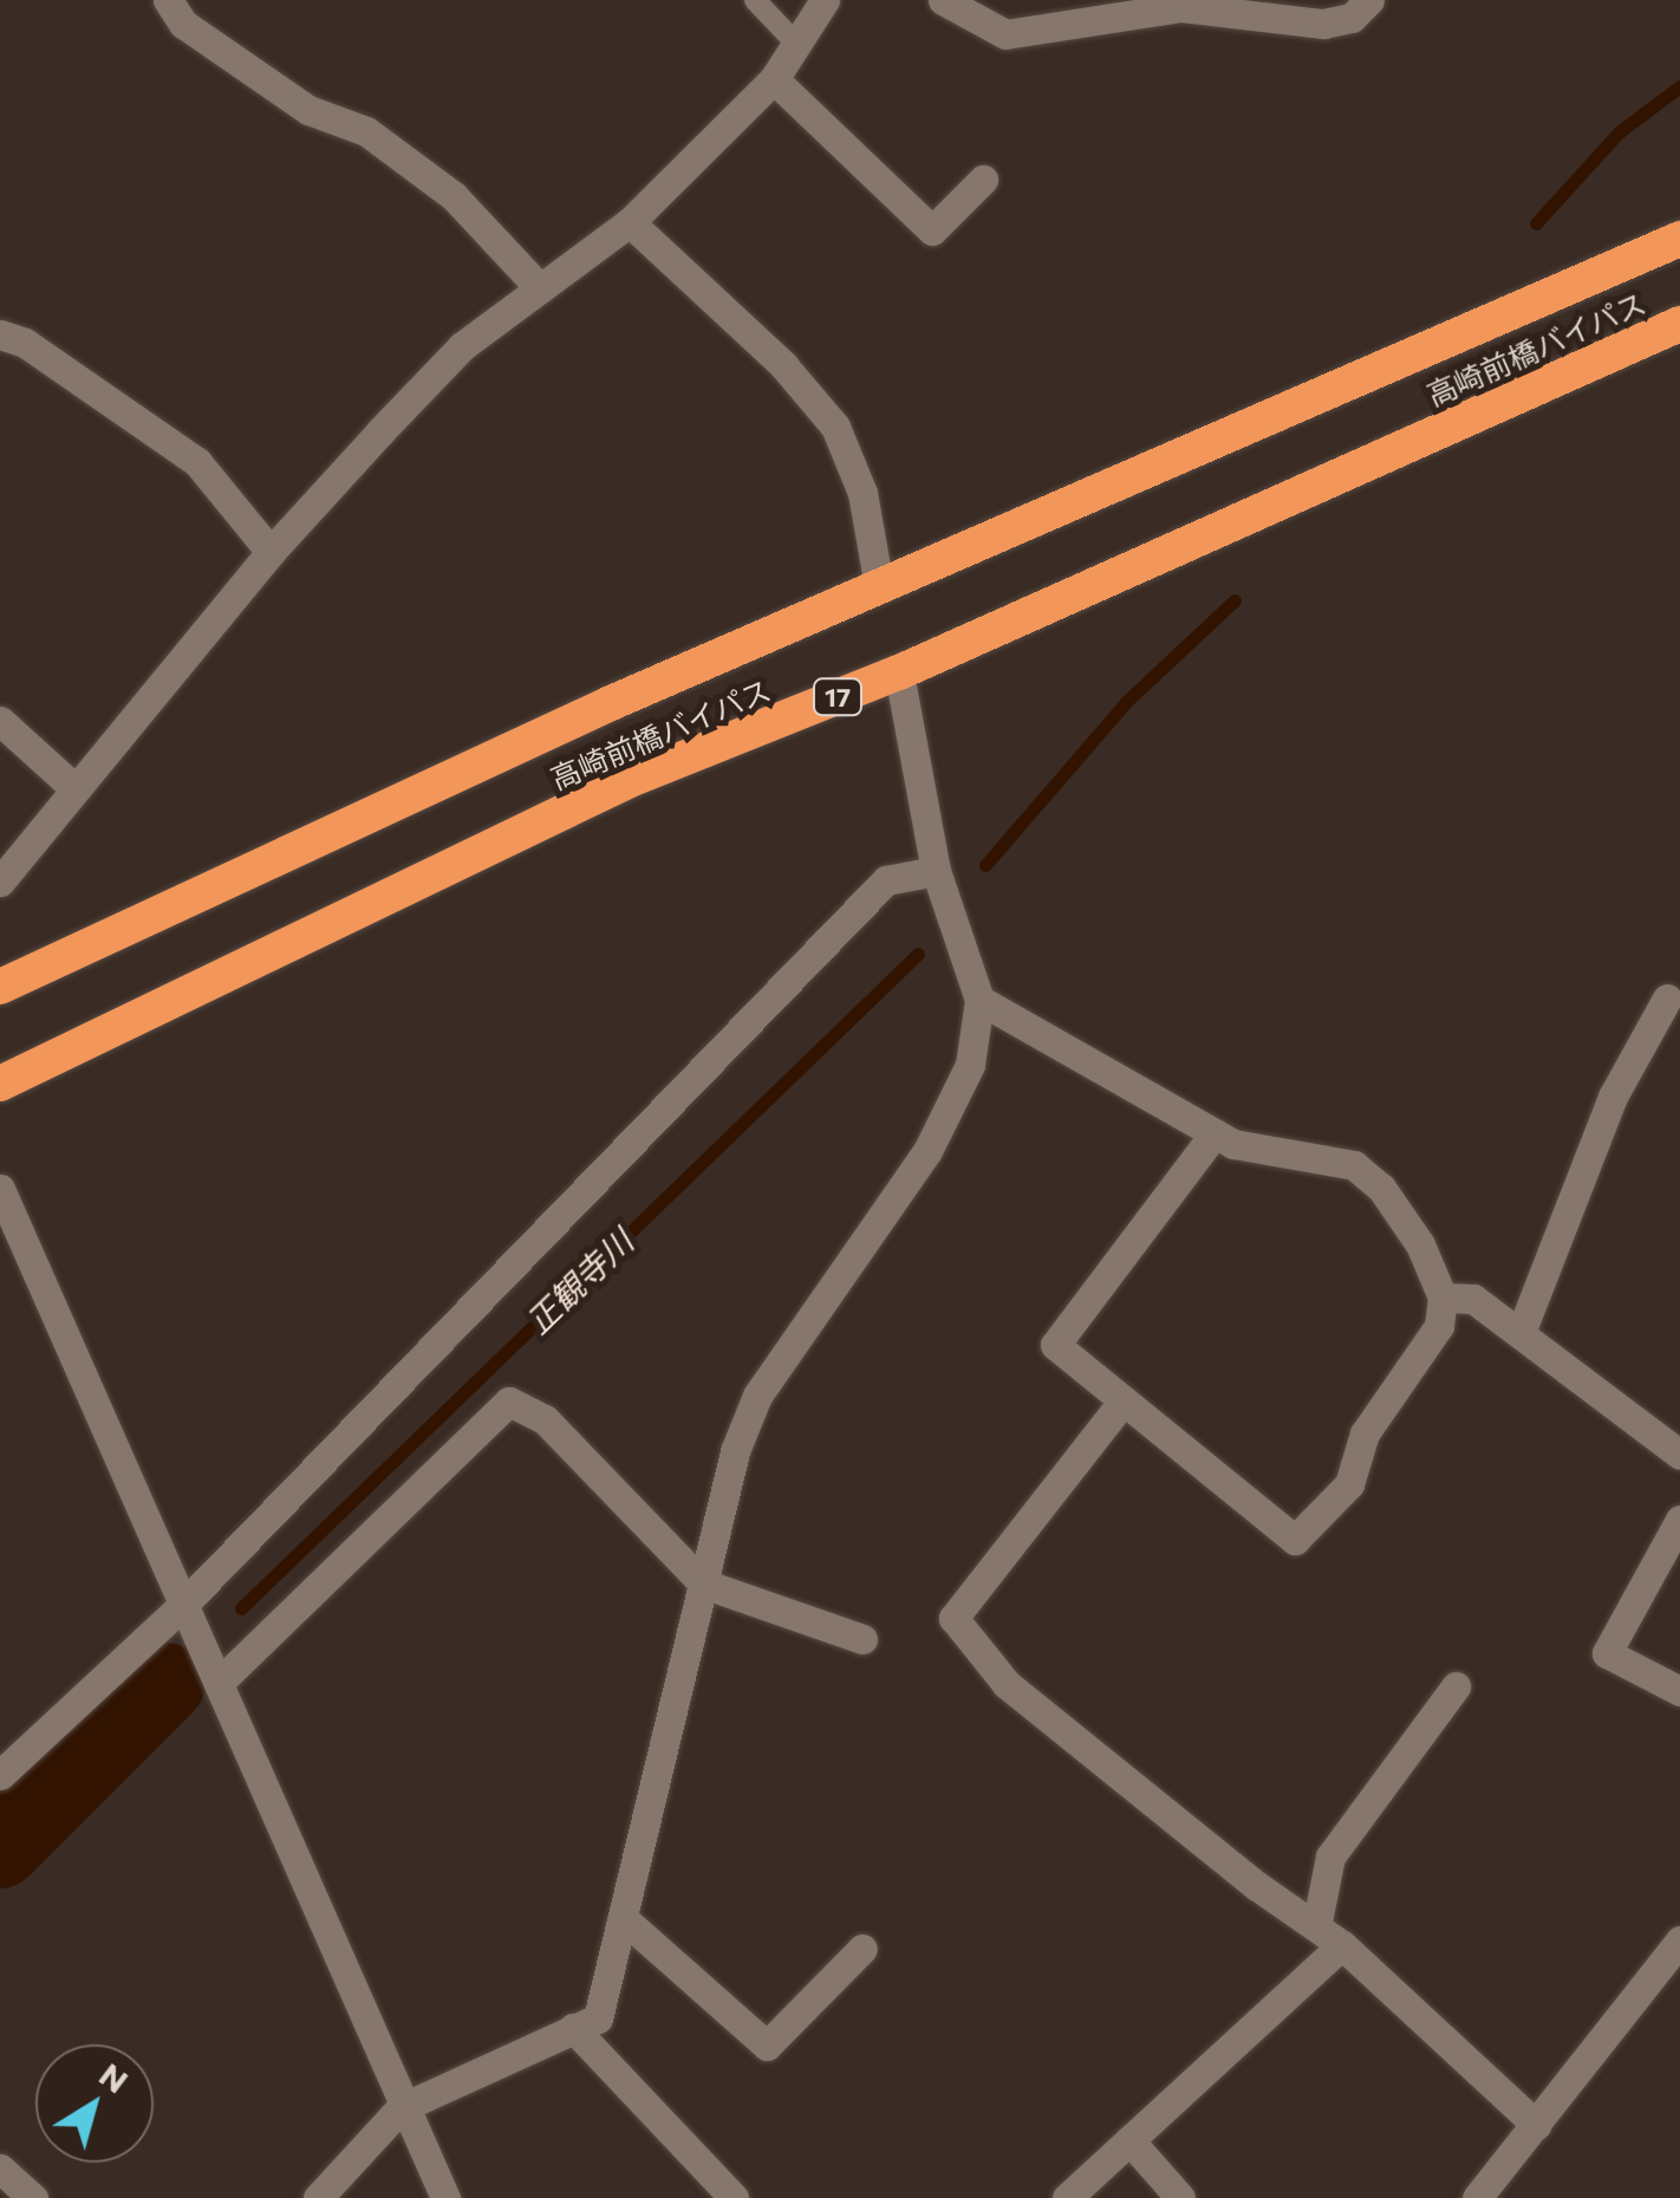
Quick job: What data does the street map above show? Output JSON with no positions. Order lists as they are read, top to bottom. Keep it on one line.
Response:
{"streets":{"highway":["高崎前橋バイパス","17"]},"water":["正観寺川"],"north":"top right"}
